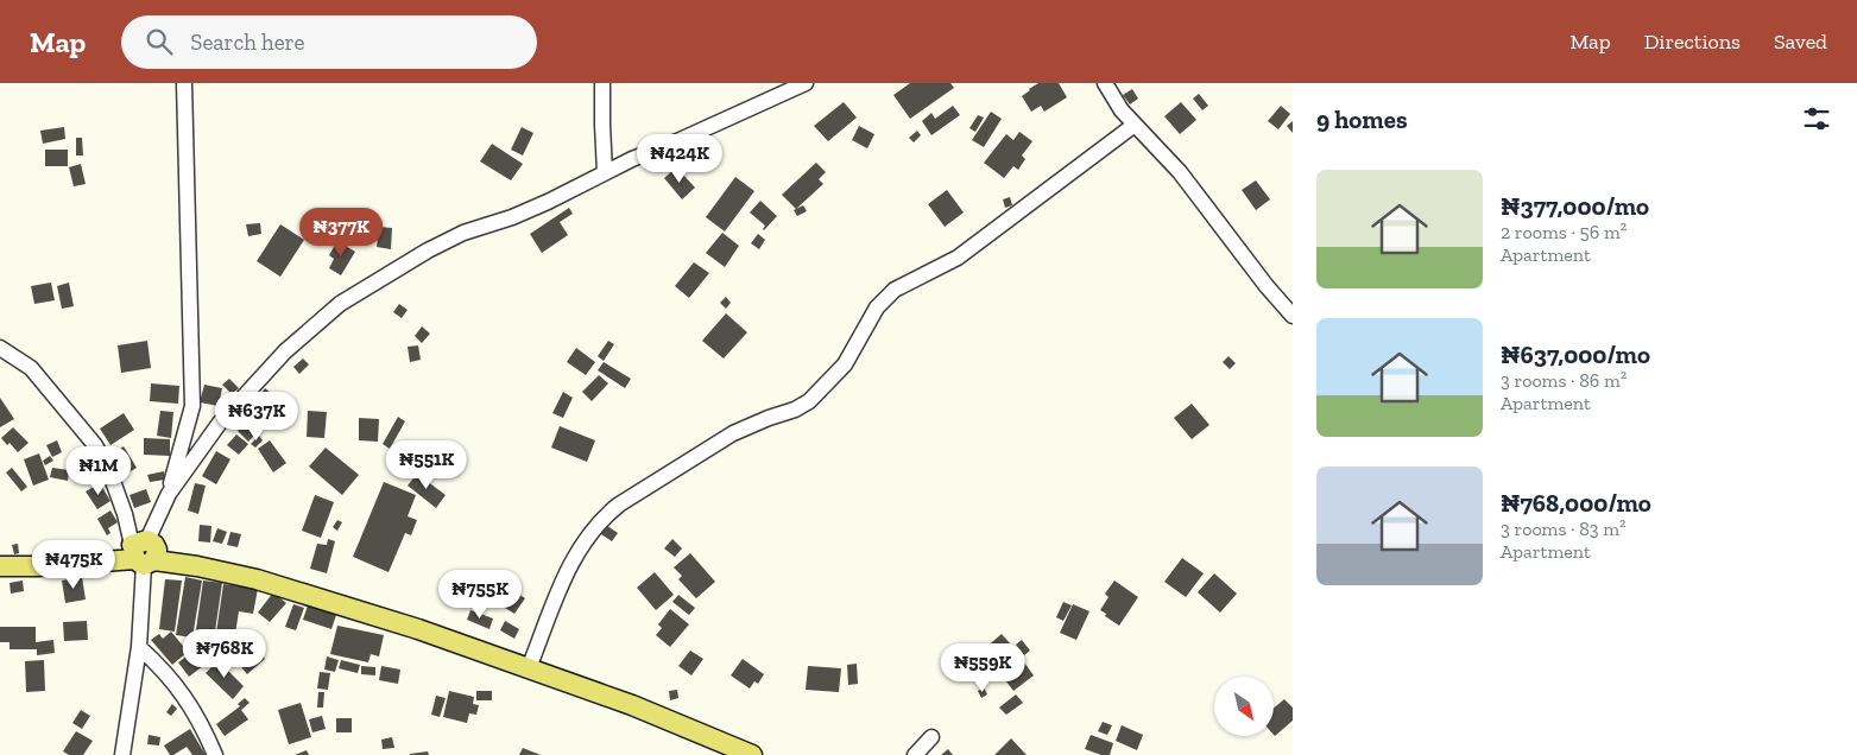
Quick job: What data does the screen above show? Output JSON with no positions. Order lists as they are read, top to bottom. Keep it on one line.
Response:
{"north":"bottom right","page":{"header":"Map","search":"Search here","nav":["Map","Directions","Saved"],"heading":"9 homes","price":["₦424K","₦377K","₦637K","₦551K","₦1M","₦475K","₦755K","₦768K","₦559K"],"list":[{"name":"₦377,000/mo","note":"2 rooms · 56 m² · Apartment"},{"name":"₦637,000/mo","note":"3 rooms · 86 m² · Apartment"},{"name":"₦768,000/mo","note":"3 rooms · 83 m² · Apartment"}]}}
